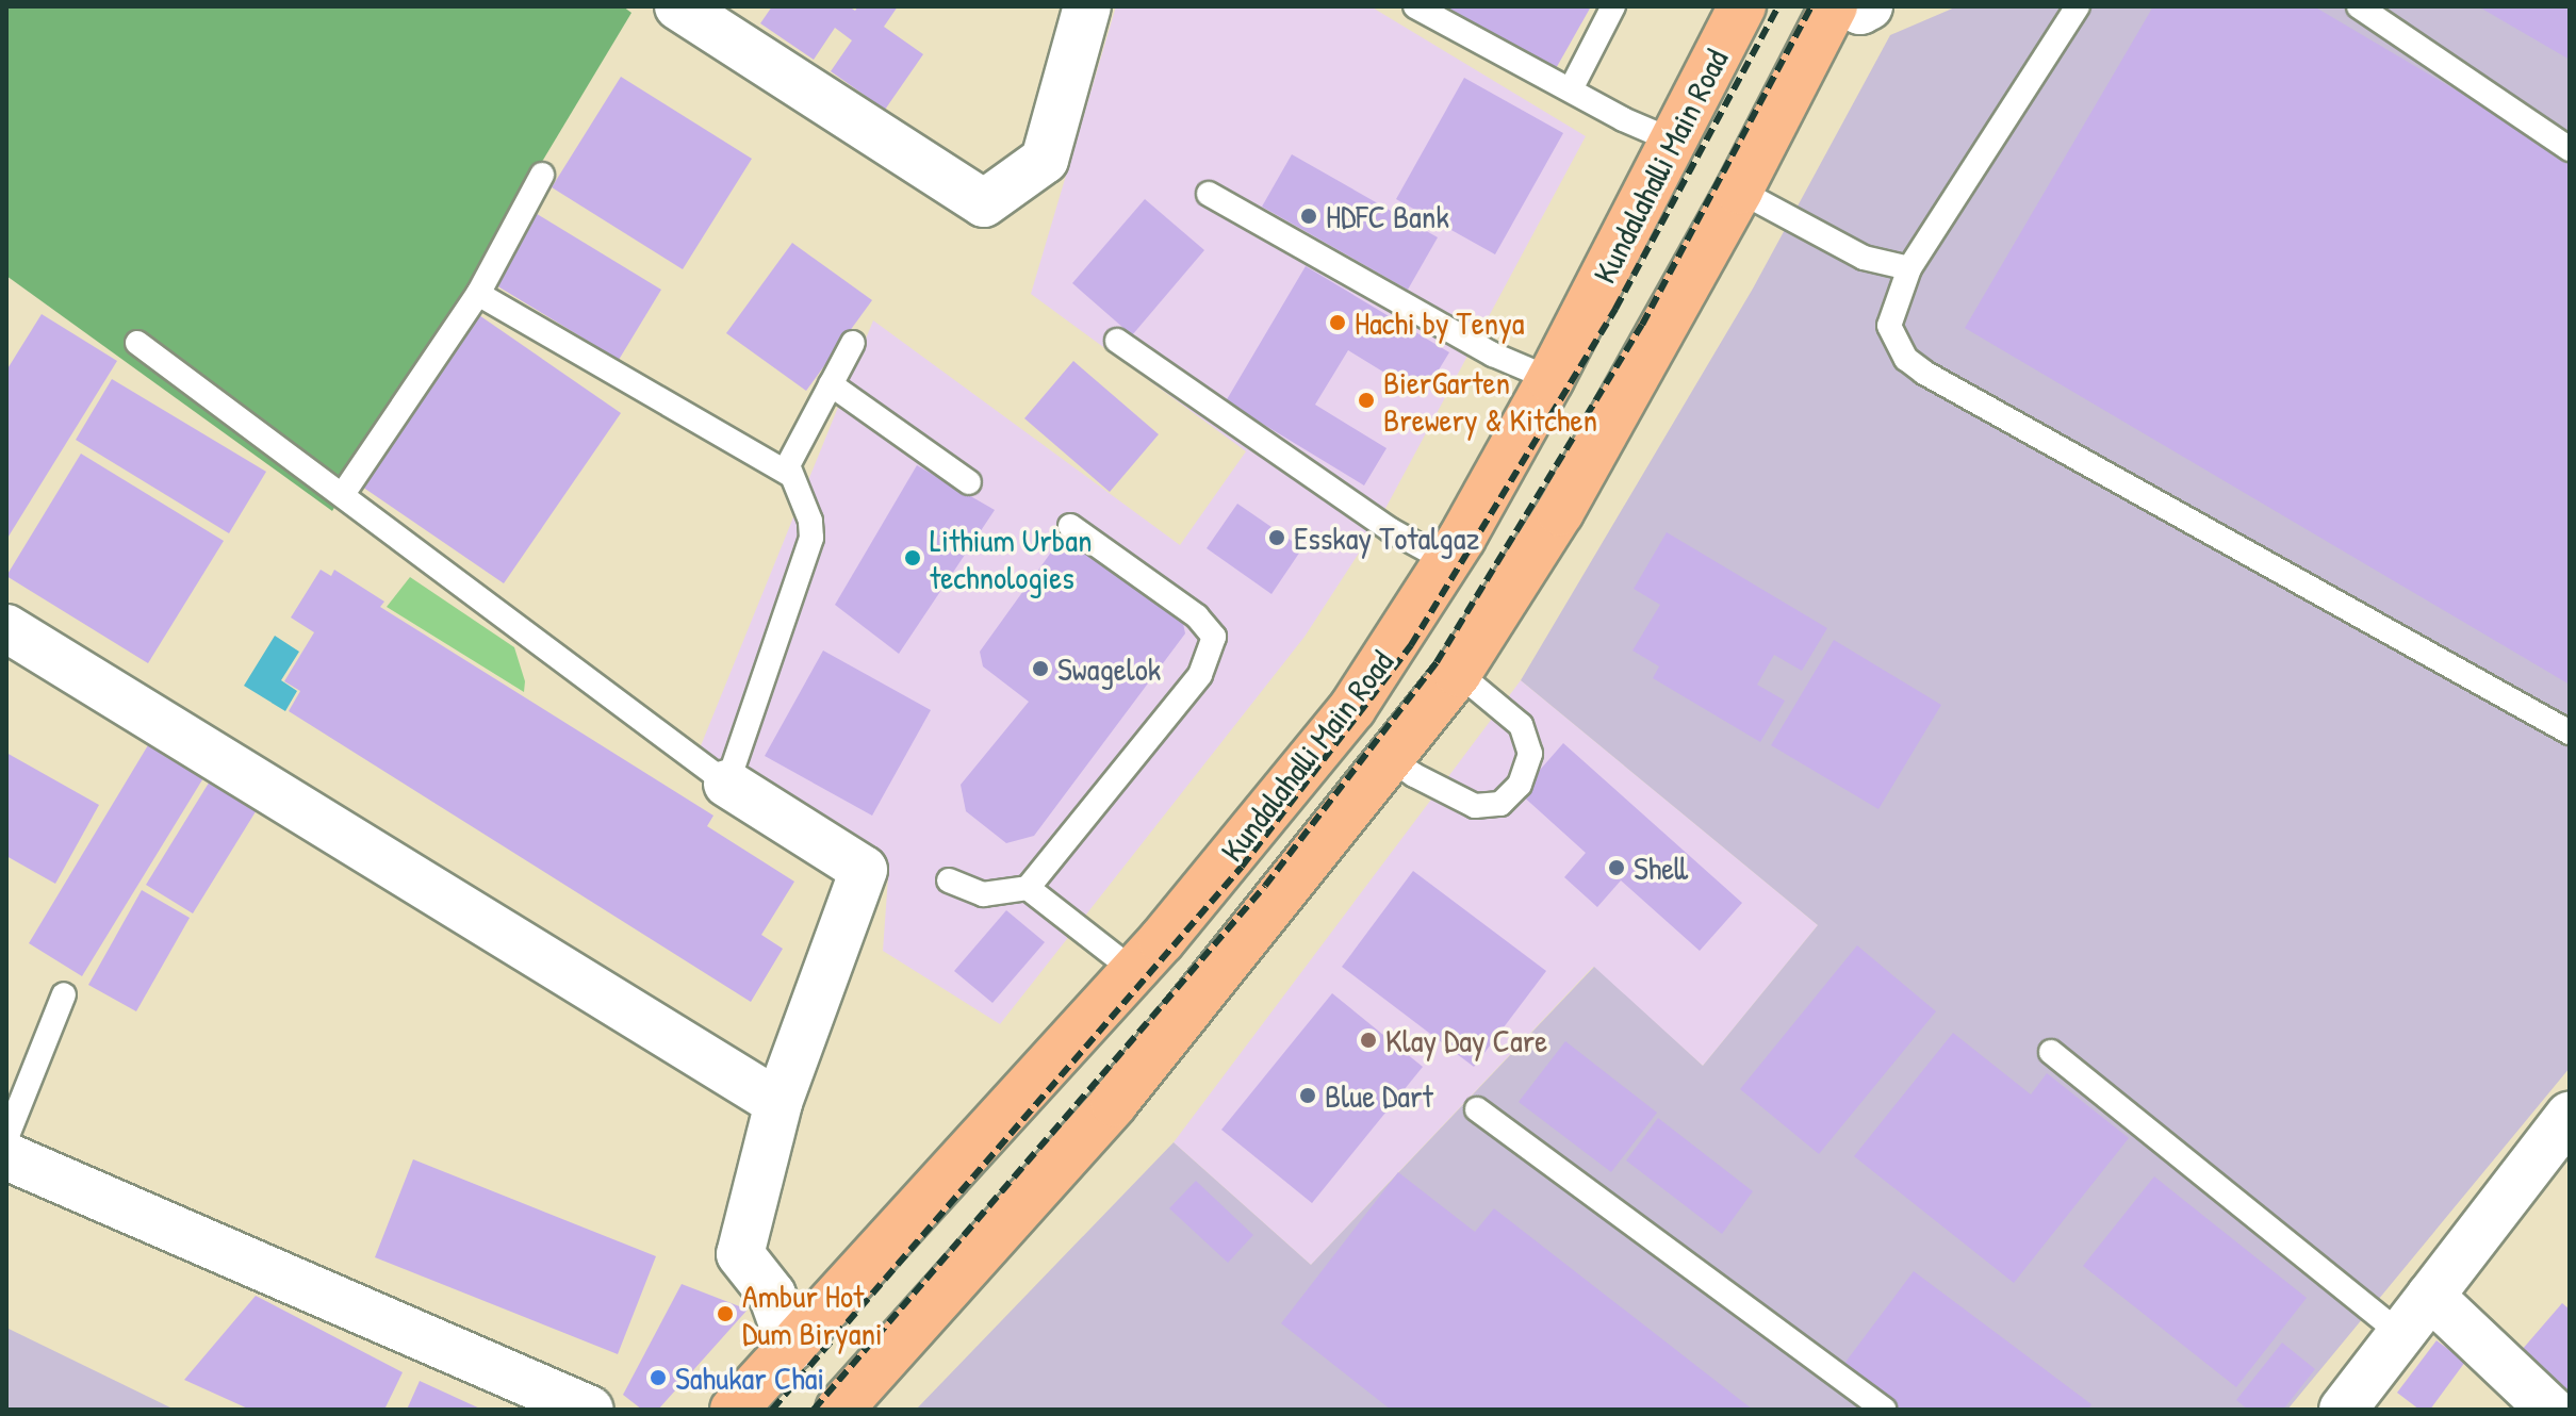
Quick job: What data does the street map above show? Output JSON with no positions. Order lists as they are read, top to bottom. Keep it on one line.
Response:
{"streets":{"main road":["Kundalahalli Main Road"]},"places":["HDFC Bank","Hachi by Tenya","BierGarten Brewery & Kitchen","Esskay Totalgaz","Lithium Urban technologies","Swagelok","Shell","Klay Day Care","Blue Dart","Ambur Hot Dum Biryani","Sahukar Chai"]}
